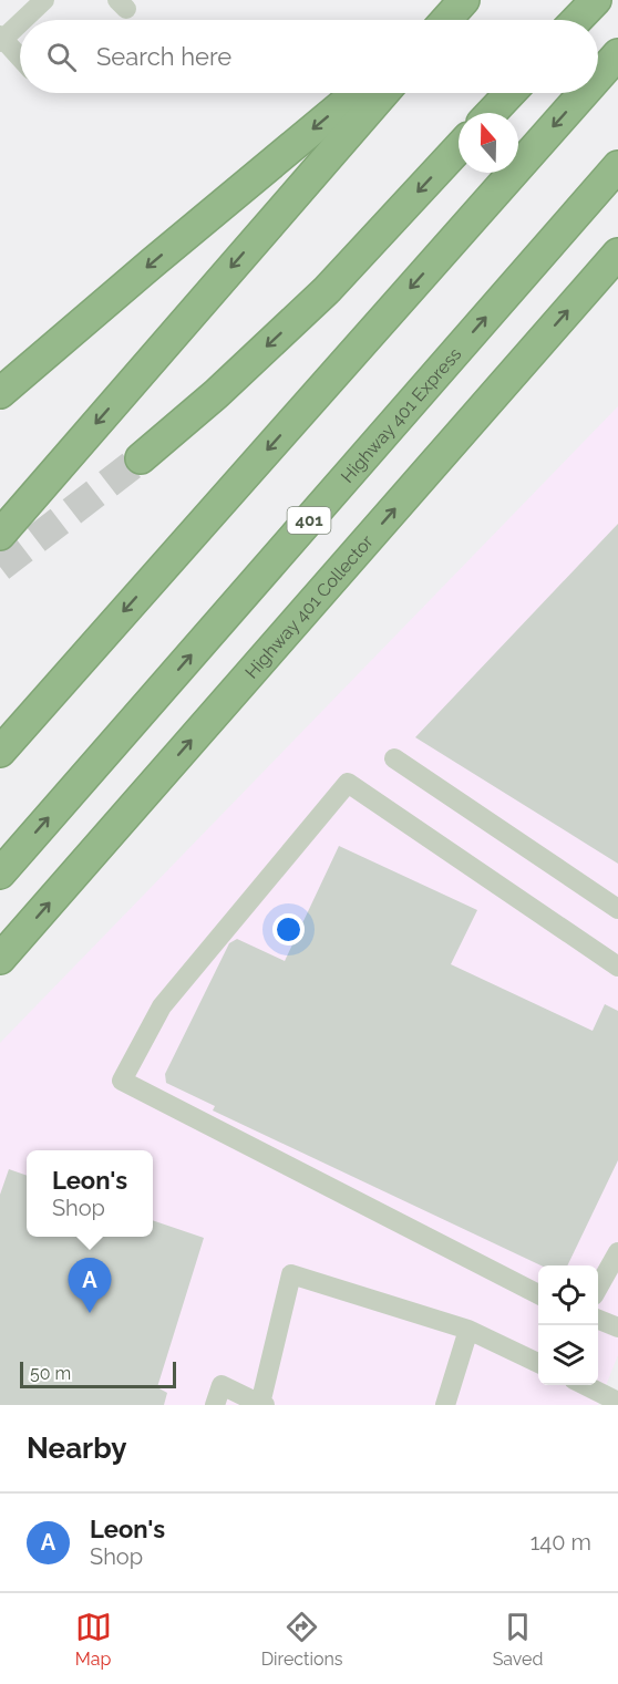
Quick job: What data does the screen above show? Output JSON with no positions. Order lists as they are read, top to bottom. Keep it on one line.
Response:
{"streets":{"highway":["Highway 401 Express","401","Highway 401 Collector"]},"scale_bar":"50 m","north":"top","page":{"search":"Search here","popup":["Leon's","Shop"],"pins":"A","scale":"50 m","heading":"Nearby","list":[{"mark":"A","name":"Leon's","note":"Shop","value":"140 m"}],"nav":["Map","Directions","Saved"]}}
